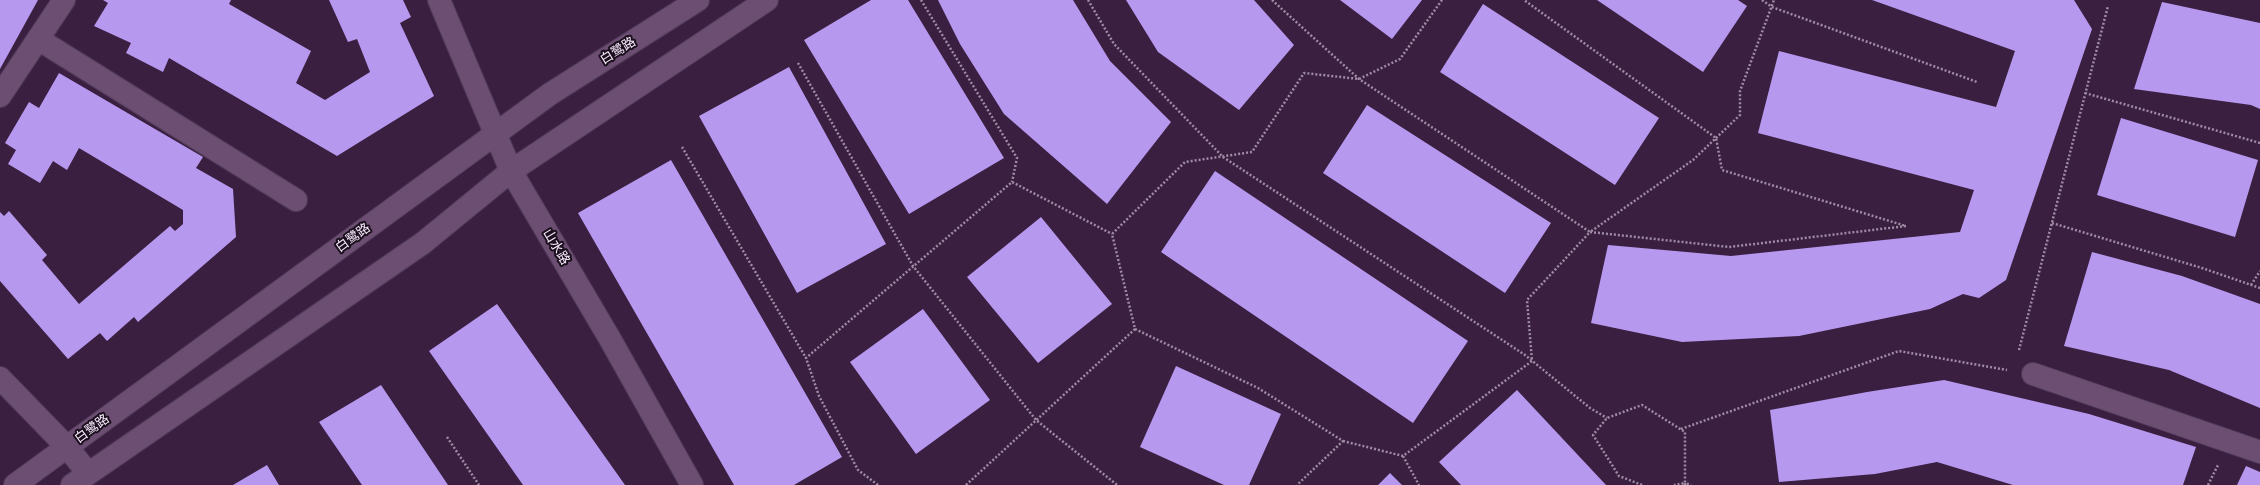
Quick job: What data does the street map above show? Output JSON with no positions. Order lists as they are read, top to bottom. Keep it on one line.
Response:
{"streets":{"street":["白鹭路","山水路"]},"crossings":[["白鹭路","山水路"]]}
